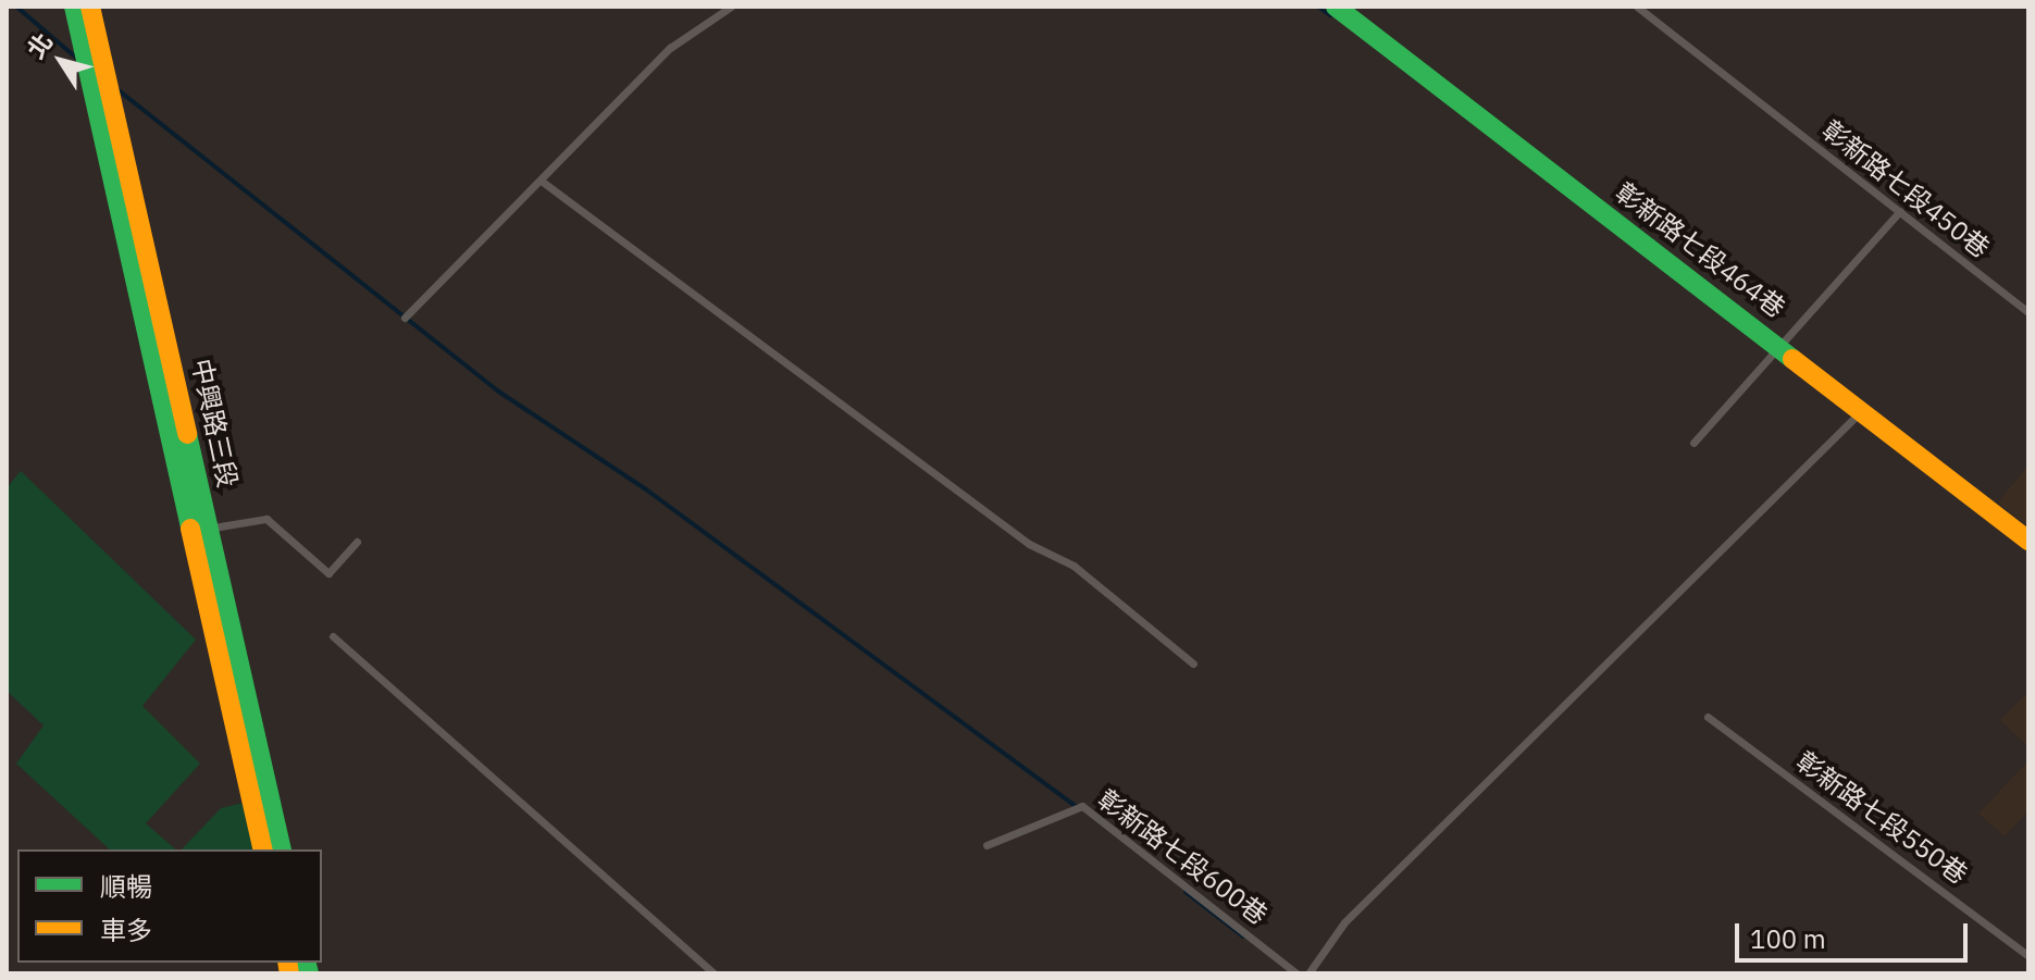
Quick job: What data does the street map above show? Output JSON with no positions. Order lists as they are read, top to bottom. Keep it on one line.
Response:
{"streets":{"main road":["彰新路七段464巷","中興路三段"],"lane":["彰新路七段450巷","彰新路七段550巷","彰新路七段600巷"]},"legend":["順暢","車多"],"scale_bar":"100 m","north":"top left"}
